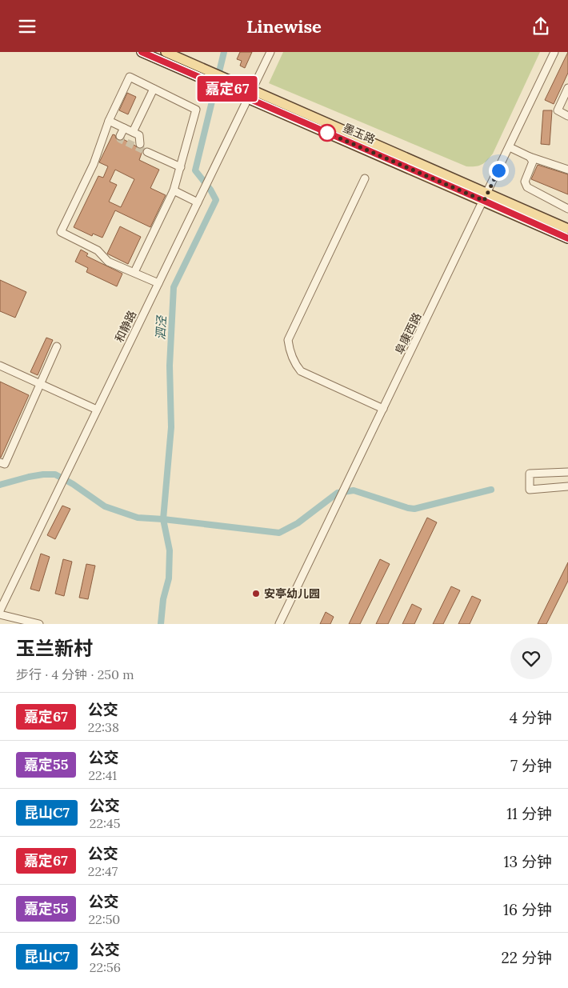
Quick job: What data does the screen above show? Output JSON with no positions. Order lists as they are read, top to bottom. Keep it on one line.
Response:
{"streets":{"main road":["墨玉路"],"street":["和静路","阜康西路"]},"crossings":[["墨玉路","和静路"],["墨玉路","阜康西路"]],"water":["泗泾"],"places":["安亭幼儿园"],"lines":["bus line 嘉定67"],"page":{"header":"Linewise","on_map":"嘉定67","heading":["玉兰新村","步行 · 4 分钟 · 250 m"],"list":[{"mark":"嘉定67","name":"公交","note":"22:38","value":"4 分钟"},{"mark":"嘉定55","name":"公交","note":"22:41","value":"7 分钟"},{"mark":"昆山C7","name":"公交","note":"22:45","value":"11 分钟"},{"mark":"嘉定67","name":"公交","note":"22:47","value":"13 分钟"},{"mark":"嘉定55","name":"公交","note":"22:50","value":"16 分钟"},{"mark":"昆山C7","name":"公交","note":"22:56","value":"22 分钟"}]}}
